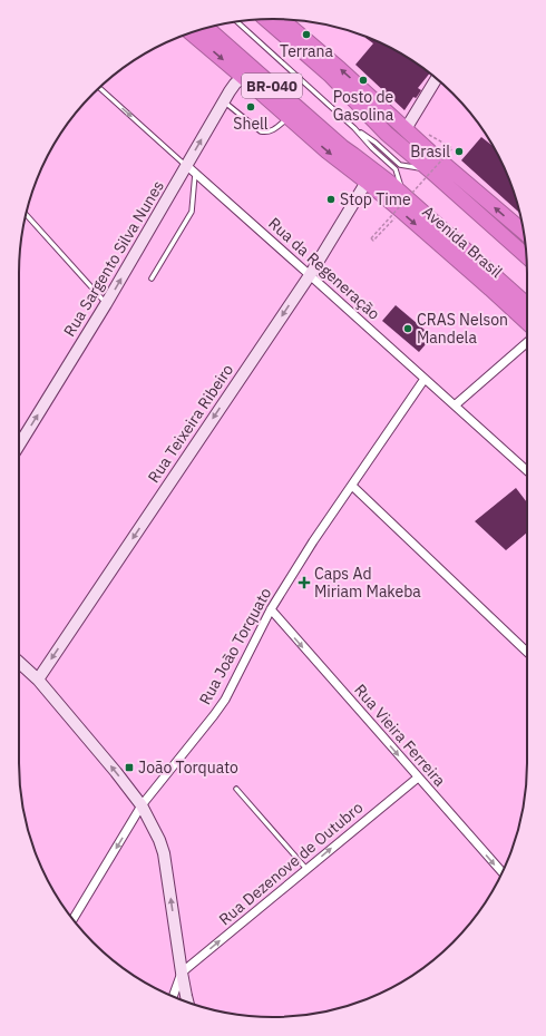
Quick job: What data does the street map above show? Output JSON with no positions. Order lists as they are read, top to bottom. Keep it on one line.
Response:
{"streets":{"highway":["BR-040","Avenida Brasil"],"street":["Rua Sargento Silva Nunes","Rua da Regeneração","Rua Teixeira Ribeiro","Rua João Torquato","Rua Vieira Ferreira","Rua Dezenove de Outubro"]},"crossings":[["Avenida Brasil","Rua Sargento Silva Nunes"],["Avenida Brasil","Rua Teixeira Ribeiro"],["Rua Sargento Silva Nunes","Rua da Regeneração"],["Rua da Regeneração","Rua Teixeira Ribeiro"],["Rua da Regeneração","Rua João Torquato"],["Rua João Torquato","Rua Vieira Ferreira"],["Rua Vieira Ferreira","Rua Dezenove de Outubro"]],"one_way":["Rua Sargento Silva Nunes","Rua Teixeira Ribeiro","Rua Vieira Ferreira","Rua Dezenove de Outubro"],"places":{"other":["Terrana","Posto de Gasolina","Shell","Brasil","Stop Time","CRAS Nelson Mandela"],"health":["Caps Ad Miriam Makeba"],"transit":["João Torquato"]}}
